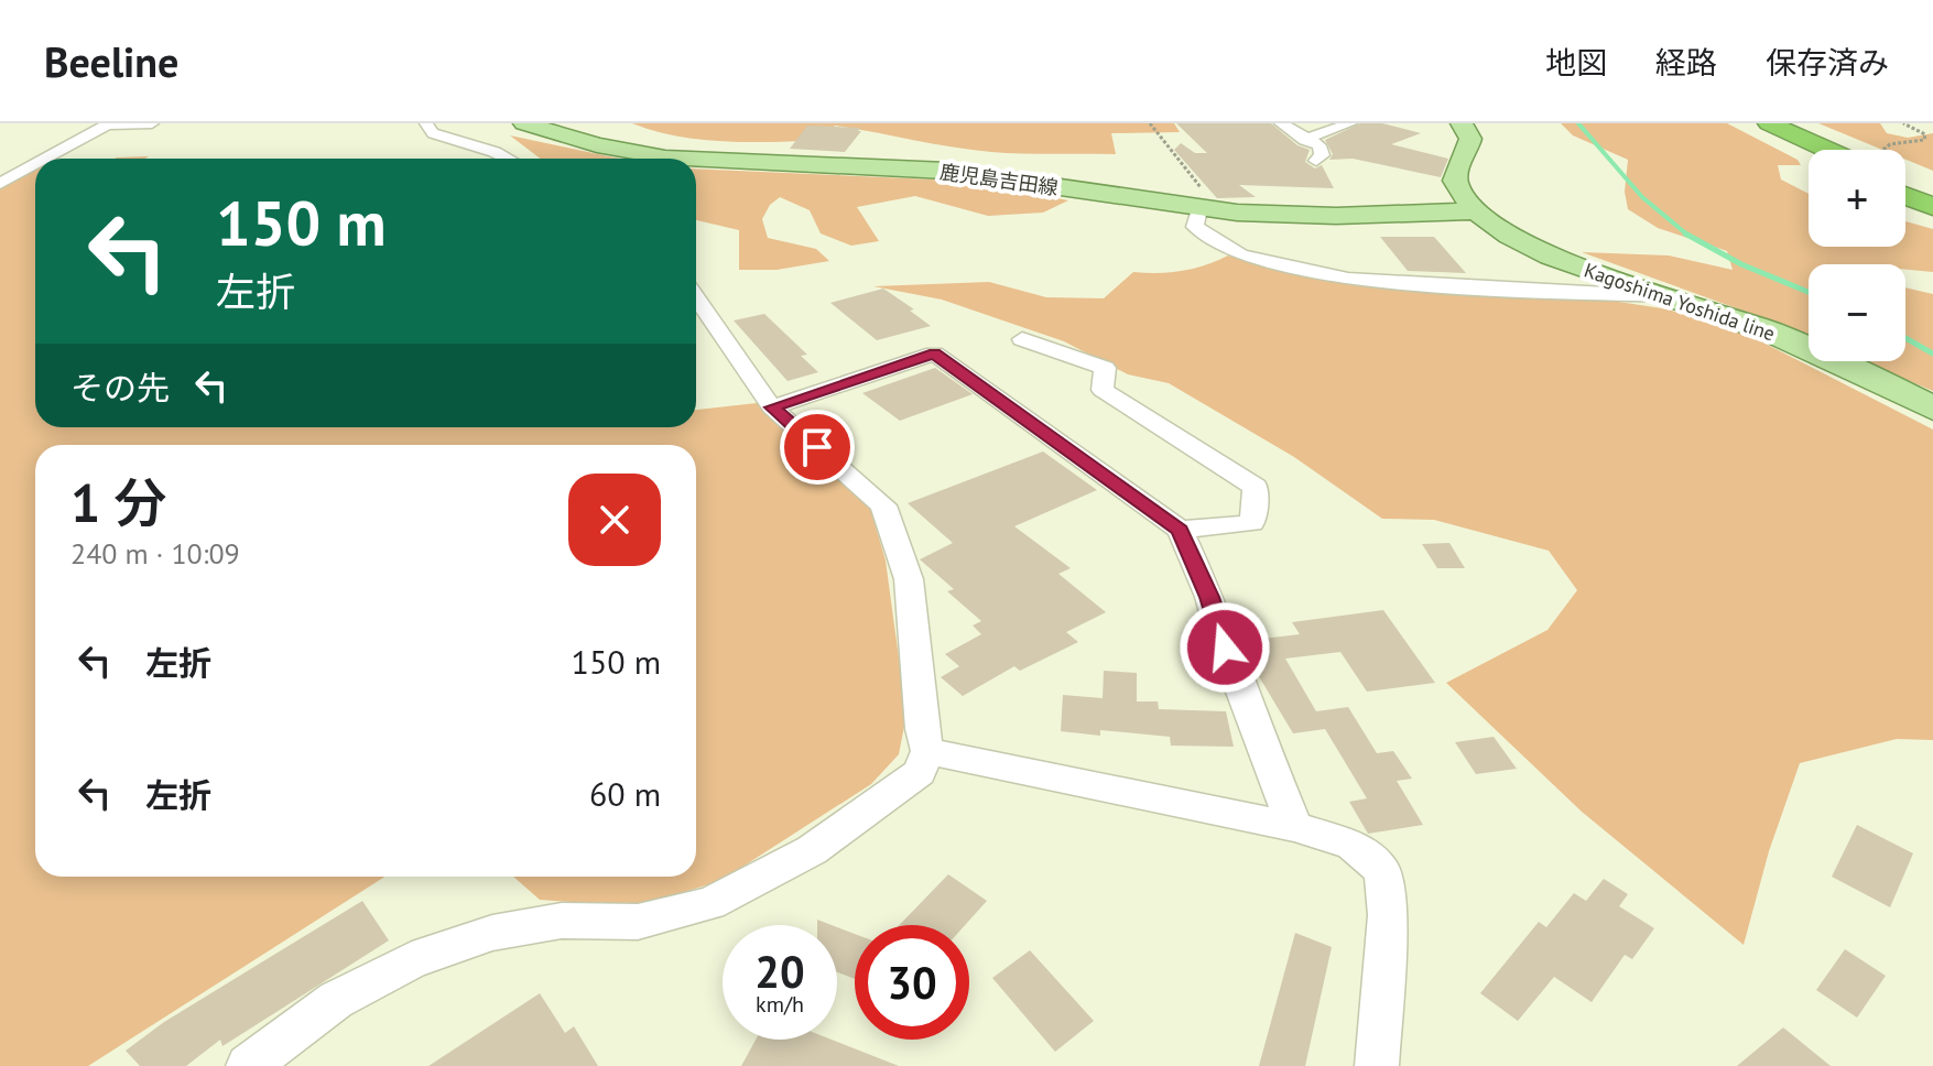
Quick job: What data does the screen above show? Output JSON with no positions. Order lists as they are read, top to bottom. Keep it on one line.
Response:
{"streets":{"main road":["鹿児島吉田線","Kagoshima Yoshida line"]},"crossings":[["鹿児島吉田線","Kagoshima Yoshida line"]],"page":{"header":"Beeline","nav":["地図","経路","保存済み"],"map_buttons":["+","−"],"turn":["150 m","左折"],"then":"その先","heading":["1 分","240 m · 10:09"],"list":[{"name":"左折","value":"150 m"},{"name":"左折","value":"60 m"}],"speed":"20 km/h","limit":"30"}}
